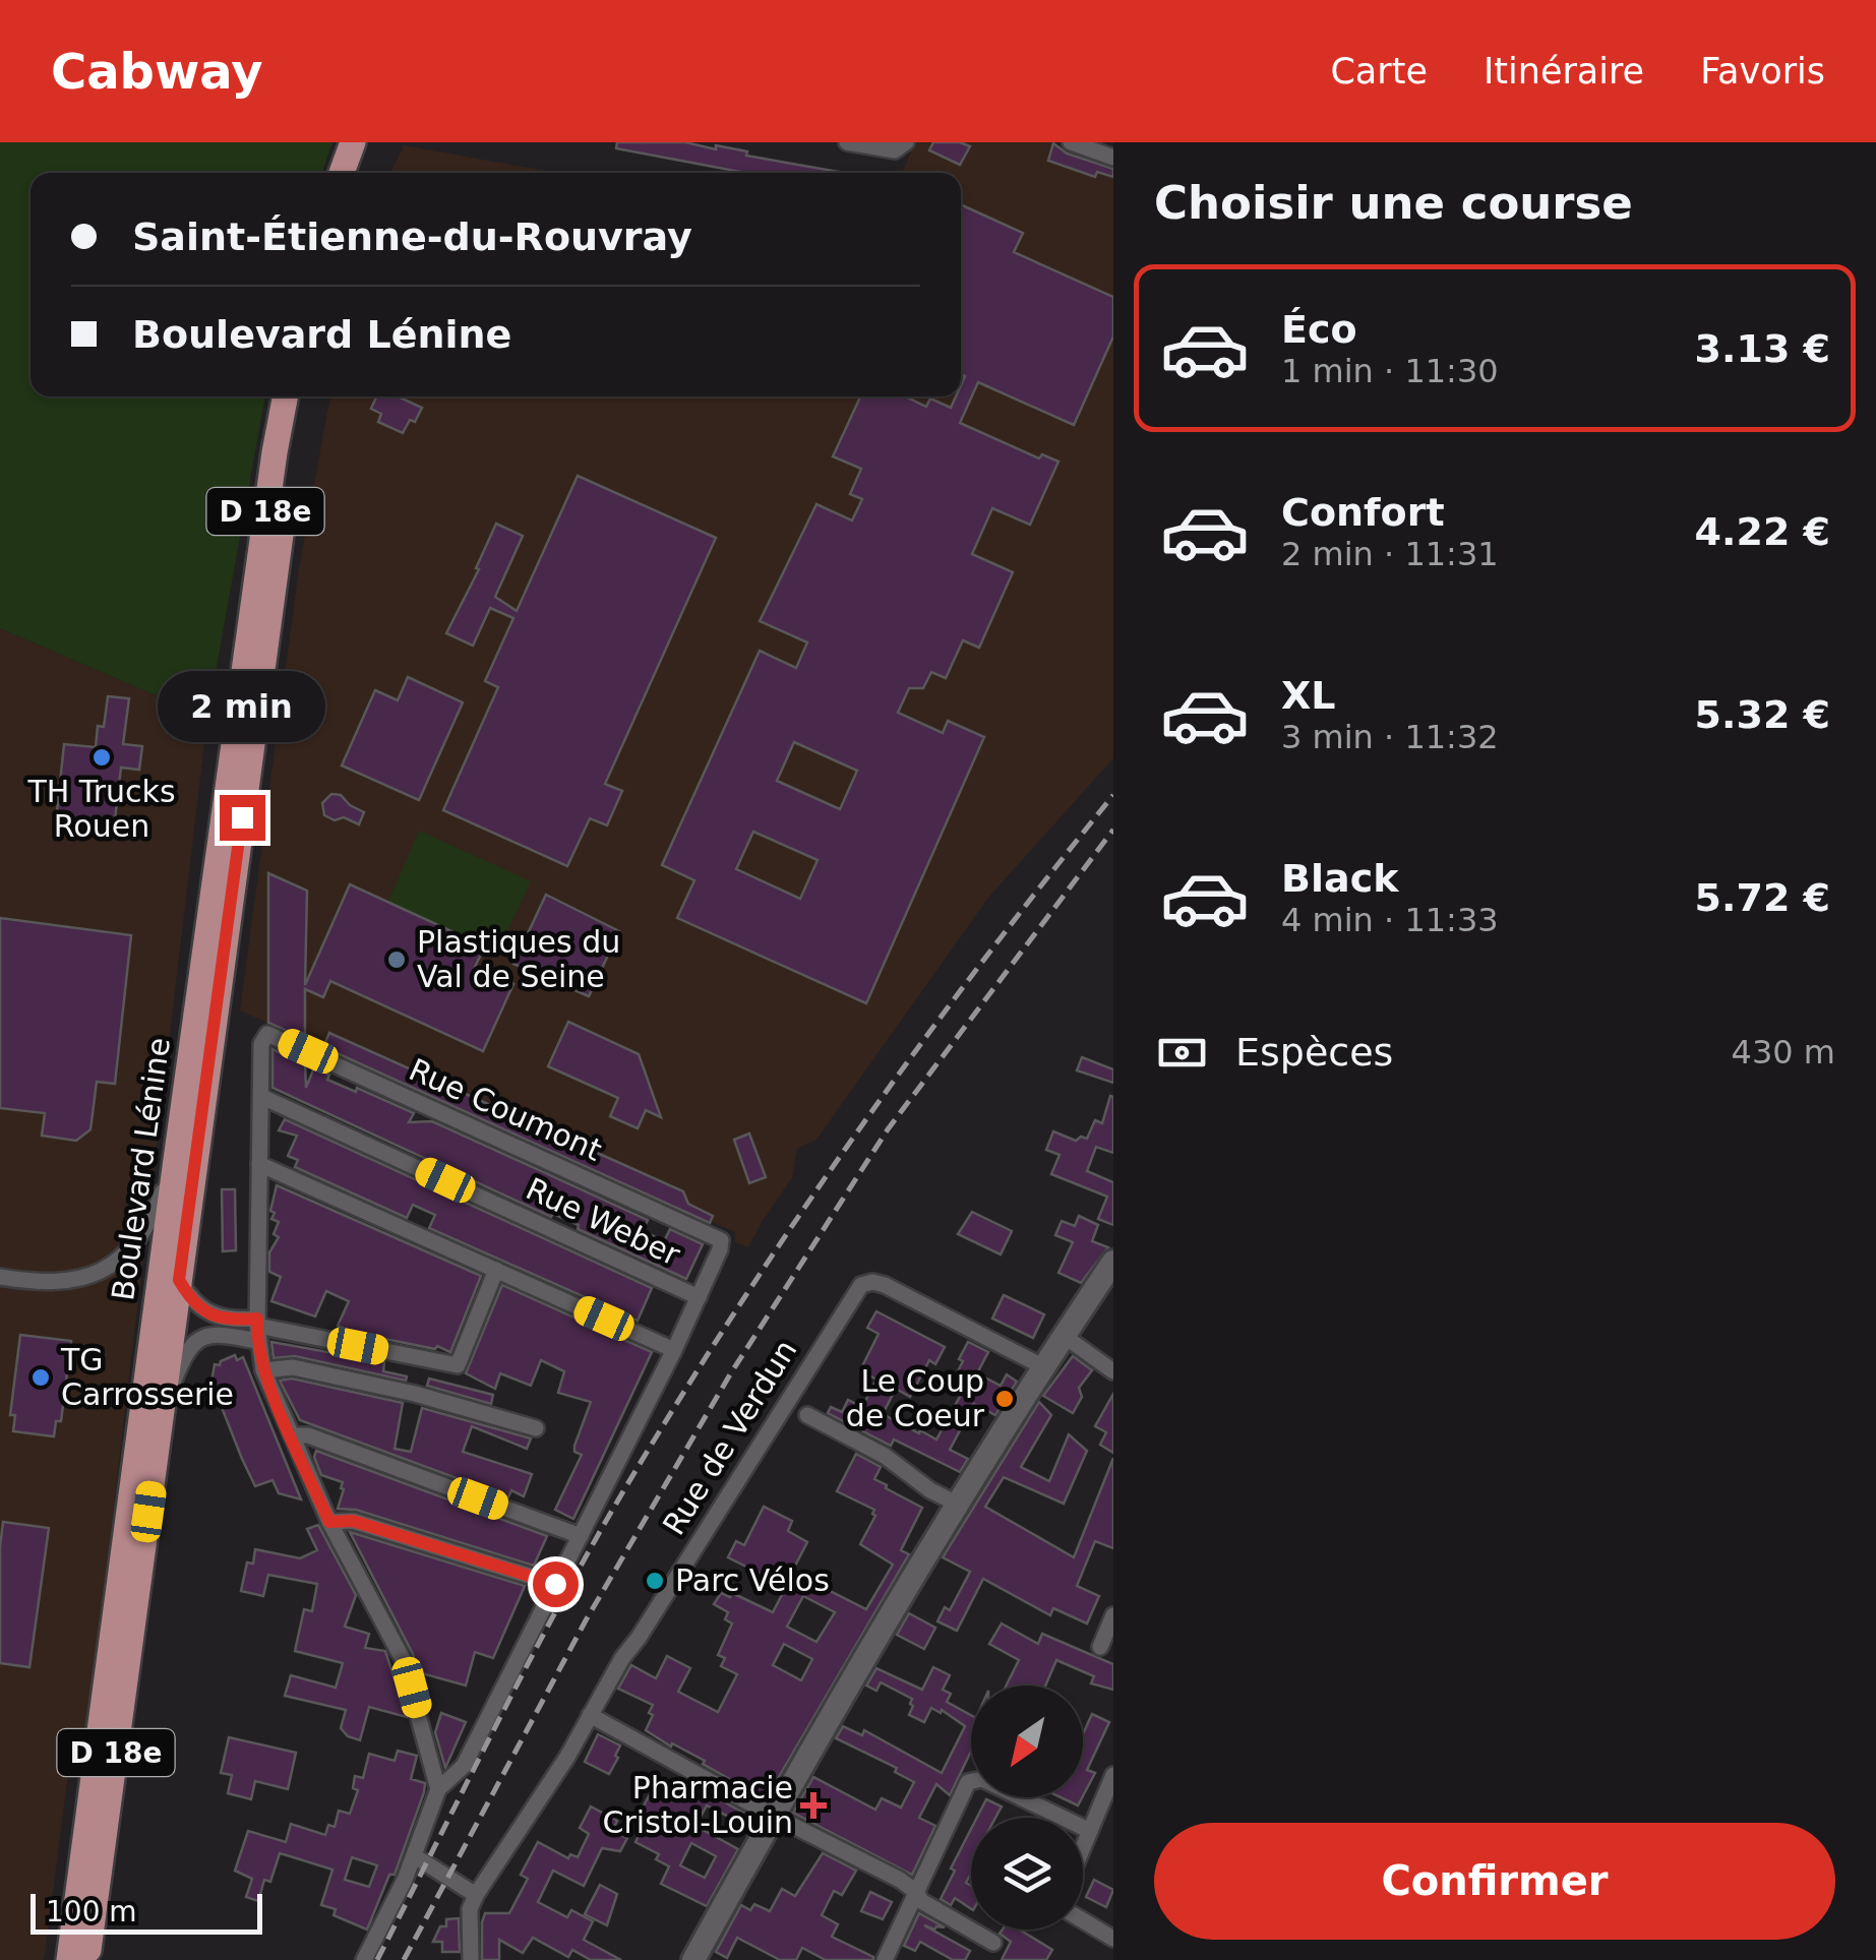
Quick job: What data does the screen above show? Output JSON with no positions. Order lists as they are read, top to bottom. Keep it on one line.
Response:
{"streets":{"main road":["D 18e","Boulevard Lénine"],"street":["Rue Coumont","Rue Weber","Rue de Verdun"]},"crossings":[["Rue Coumont","Rue Weber"]],"places":{"other":["TH Trucks Rouen","Plastiques du Val de Seine","TG Carrosserie","Le Coup de Coeur","Parc Vélos"],"health":["Pharmacie Cristol-Louin"]},"scale_bar":"100 m","north":"bottom left","page":{"header":"Cabway","nav":["Carte","Itinéraire","Favoris"],"heading":"Choisir une course","banner":["Saint-Étienne-du-Rouvray","Boulevard Lénine"],"list":[{"name":"Éco","note":"1 min · 11:30","value":"3.13 €"},{"name":"Confort","note":"2 min · 11:31","value":"4.22 €"},{"name":"XL","note":"3 min · 11:32","value":"5.32 €"},{"name":"Black","note":"4 min · 11:33","value":"5.72 €"}],"bubble":"2 min","pay":["Espèces","430 m"],"buttons":"Confirmer","scale":"100 m"}}
